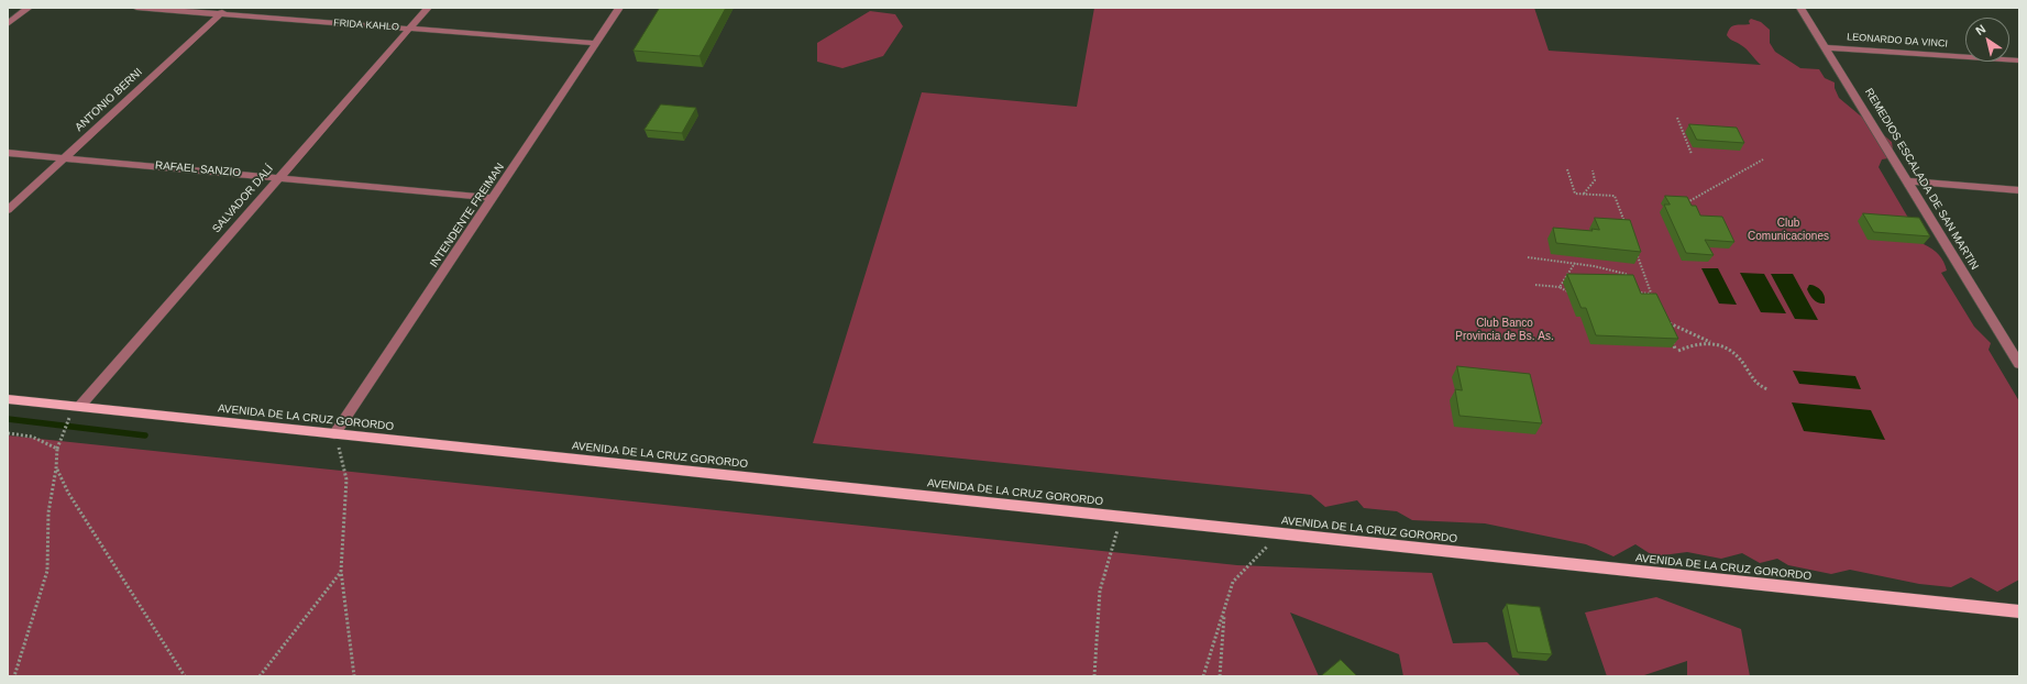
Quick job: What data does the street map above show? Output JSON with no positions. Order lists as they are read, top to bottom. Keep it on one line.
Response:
{"streets":{"main road":["AVENIDA DE LA CRUZ GORORDO"],"street":["FRIDA KAHLO","LEONARDO DA VINCI","ANTONIO BERNI","RAFAEL SANZIO","REMEDIOS ESCALADA DE SAN MARTIN","SALVADOR DALÍ","INTENDENTE FREIMAN"]},"crossings":[["FRIDA KAHLO","ANTONIO BERNI"],["FRIDA KAHLO","SALVADOR DALÍ"],["FRIDA KAHLO","INTENDENTE FREIMAN"],["LEONARDO DA VINCI","REMEDIOS ESCALADA DE SAN MARTIN"],["ANTONIO BERNI","RAFAEL SANZIO"],["RAFAEL SANZIO","SALVADOR DALÍ"],["RAFAEL SANZIO","INTENDENTE FREIMAN"],["SALVADOR DALÍ","AVENIDA DE LA CRUZ GORORDO"],["INTENDENTE FREIMAN","AVENIDA DE LA CRUZ GORORDO"]],"parks":["Club Comunicaciones","Club Banco Provincia de Bs. As."],"north":"top left"}
